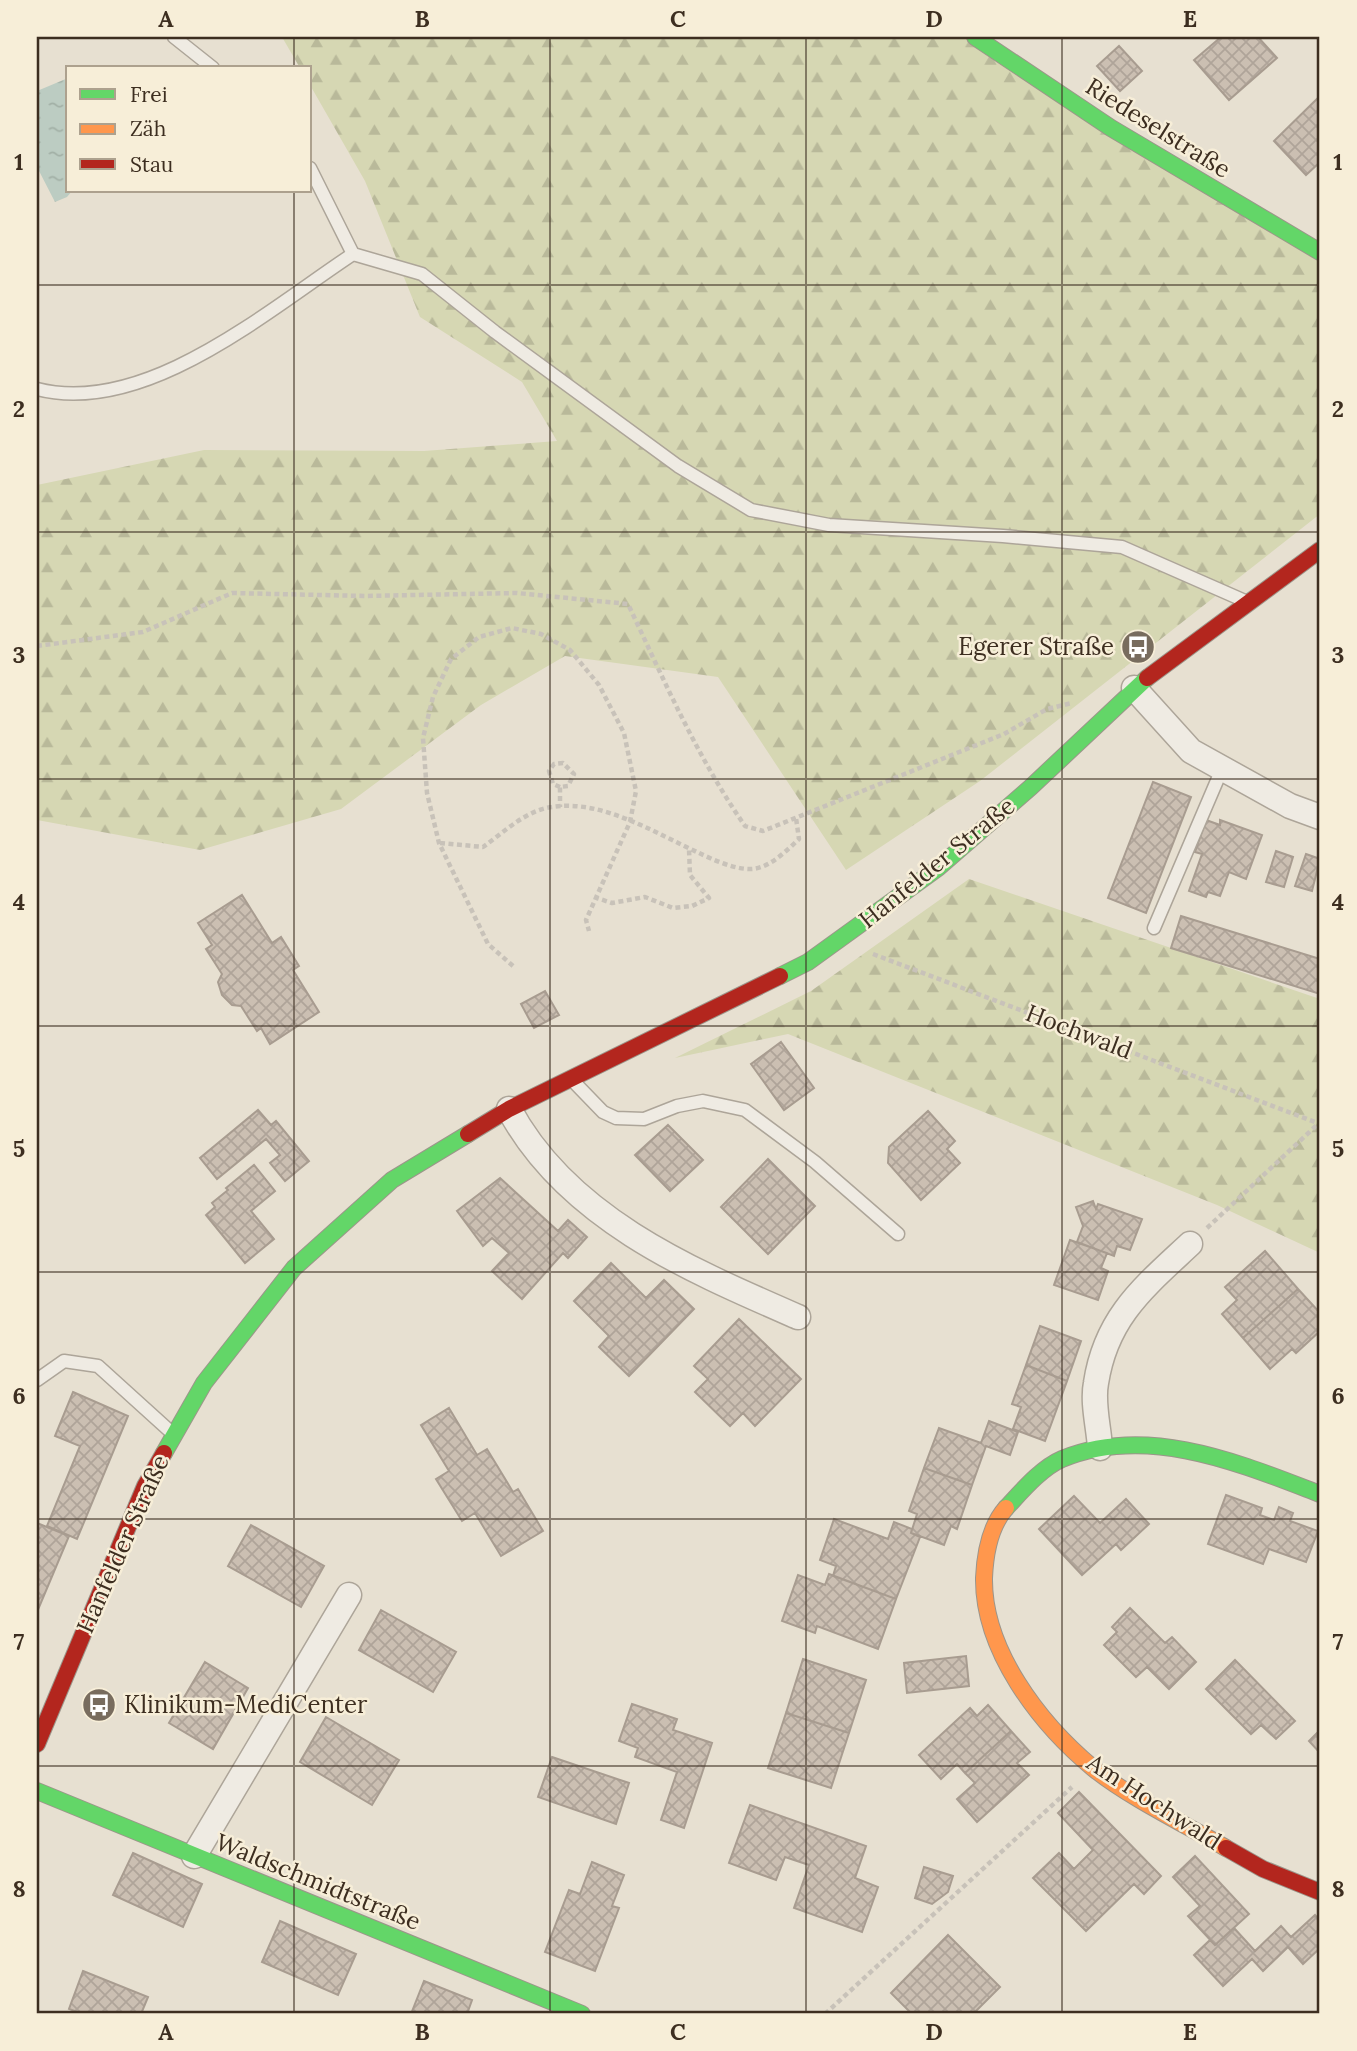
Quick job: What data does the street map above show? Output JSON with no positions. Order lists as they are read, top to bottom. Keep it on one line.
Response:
{"streets":{"street":["Riedeselstraße","Hanfelder Straße","Am Hochwald","Waldschmidtstraße"],"path":["Hochwald"]},"crossings":[["Hanfelder Straße","Hochwald"]],"places":{"bus stop":["Egerer Straße","Klinikum-MediCenter"]},"legend":["Frei","Zäh","Stau"],"grid":{"columns":["A","B","C","D","E"],"rows":["1","2","3","4","5","6","7","8"]}}
